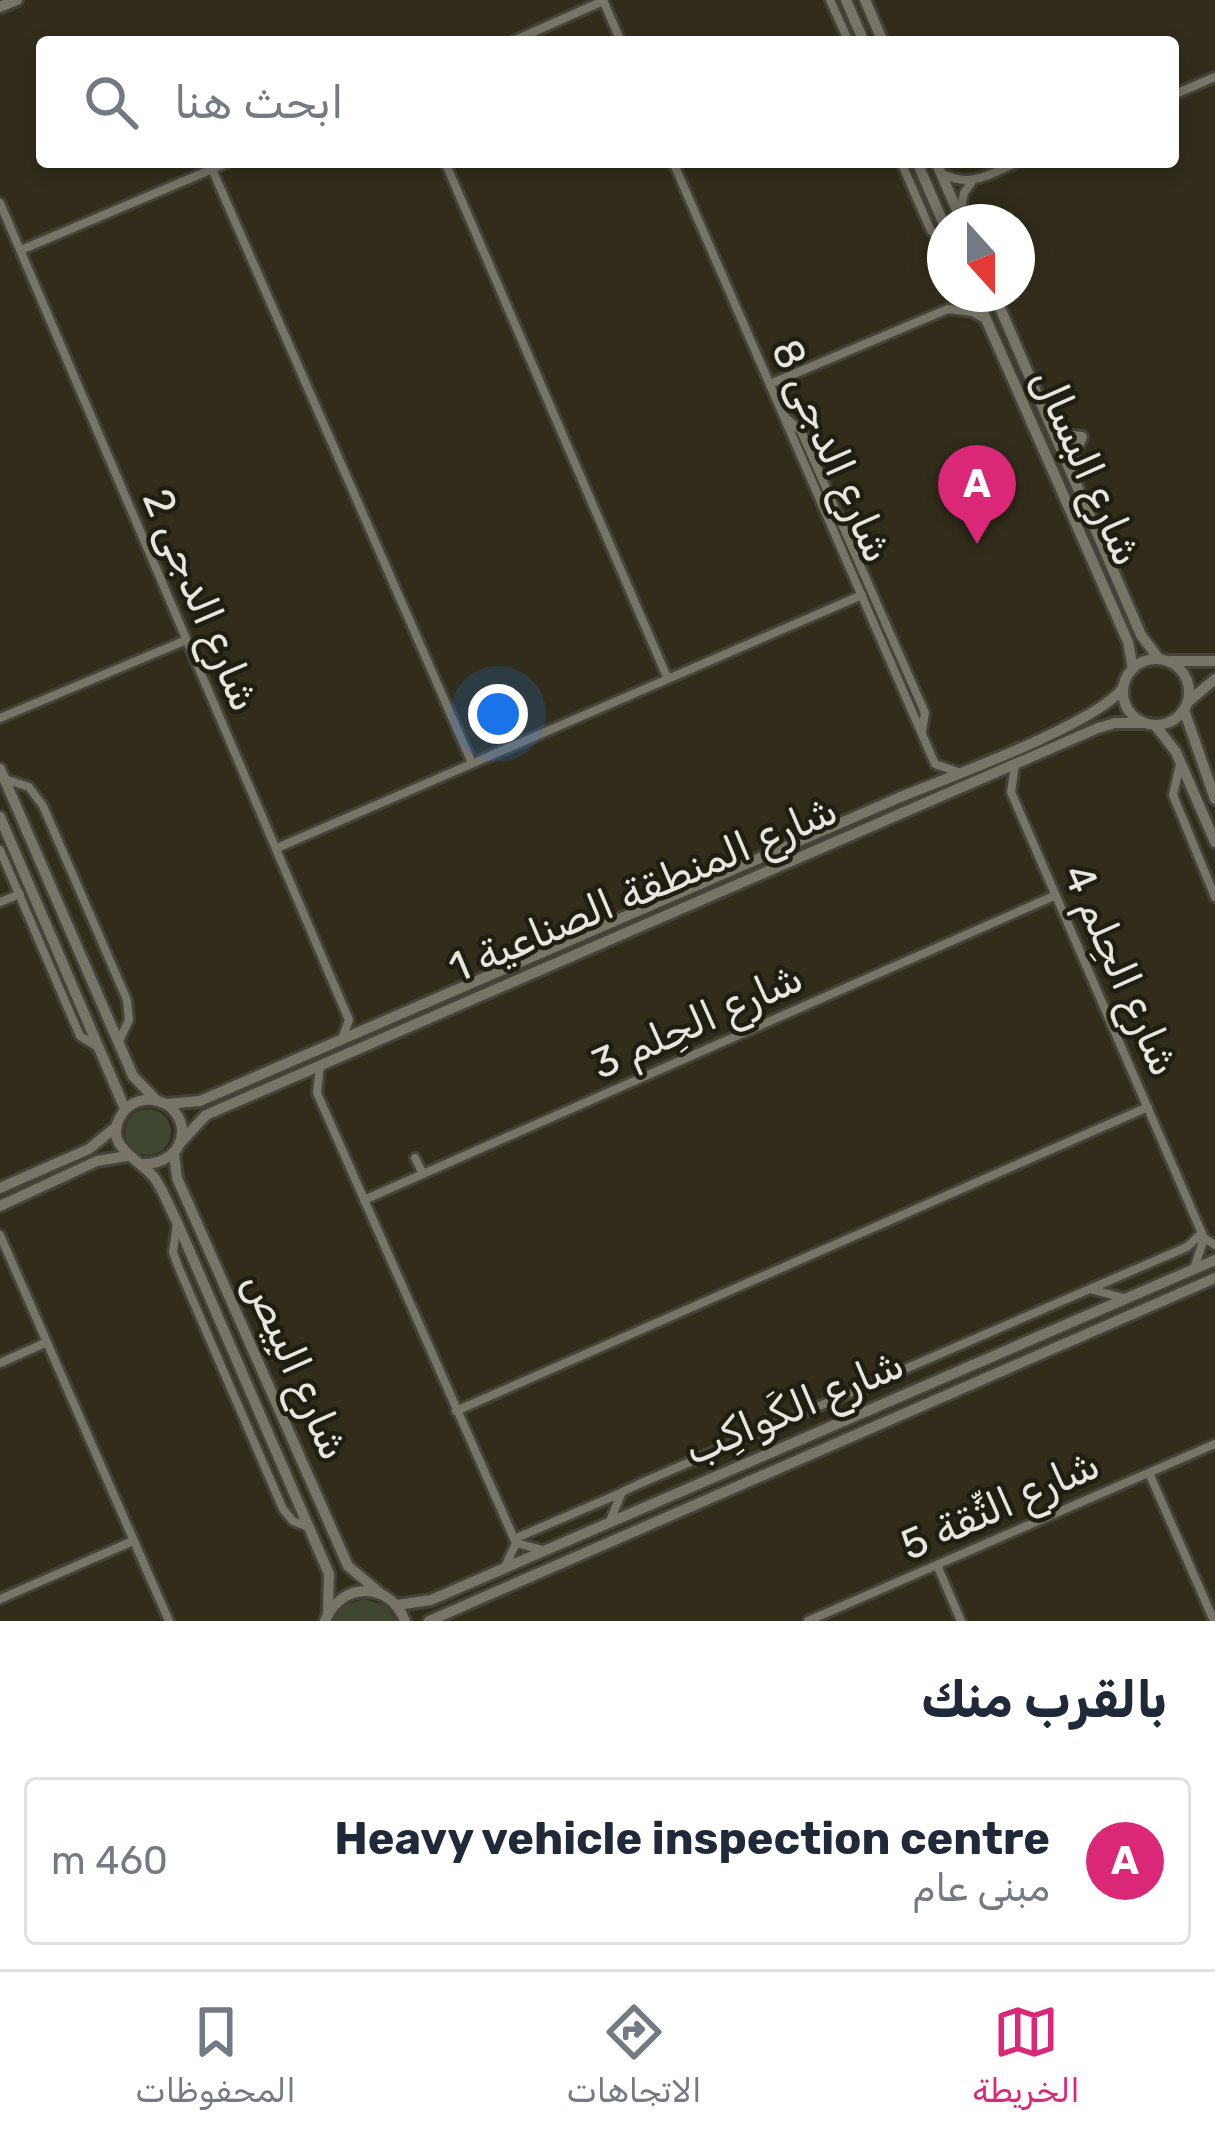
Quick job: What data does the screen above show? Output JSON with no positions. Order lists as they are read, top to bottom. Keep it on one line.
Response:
{"streets":{"street":["شارع الدجى 8","شارع البسال","شارع الدجى 2","شارع المنطقة الصناعية 1","شارع الحِلم 4","شارع الحِلم 3","شارع البِيص","شارع الكَواكِب","شارع الثِّقة 5"]},"crossings":[["شارع البسال","شارع المنطقة الصناعية 1"],["شارع المنطقة الصناعية 1","شارع البِيص"],["شارع الحِلم 4","شارع الحِلم 3"],["شارع البِيص","شارع الكَواكِب"]],"north":"bottom","page":{"search":"ابحث هنا","pins":"A","heading":"بالقرب منك","list":[{"mark":"A","name":"Heavy vehicle inspection centre","note":"مبنى عام","value":"460 m"}],"nav":["الخريطة","الاتجاهات","المحفوظات"]}}
